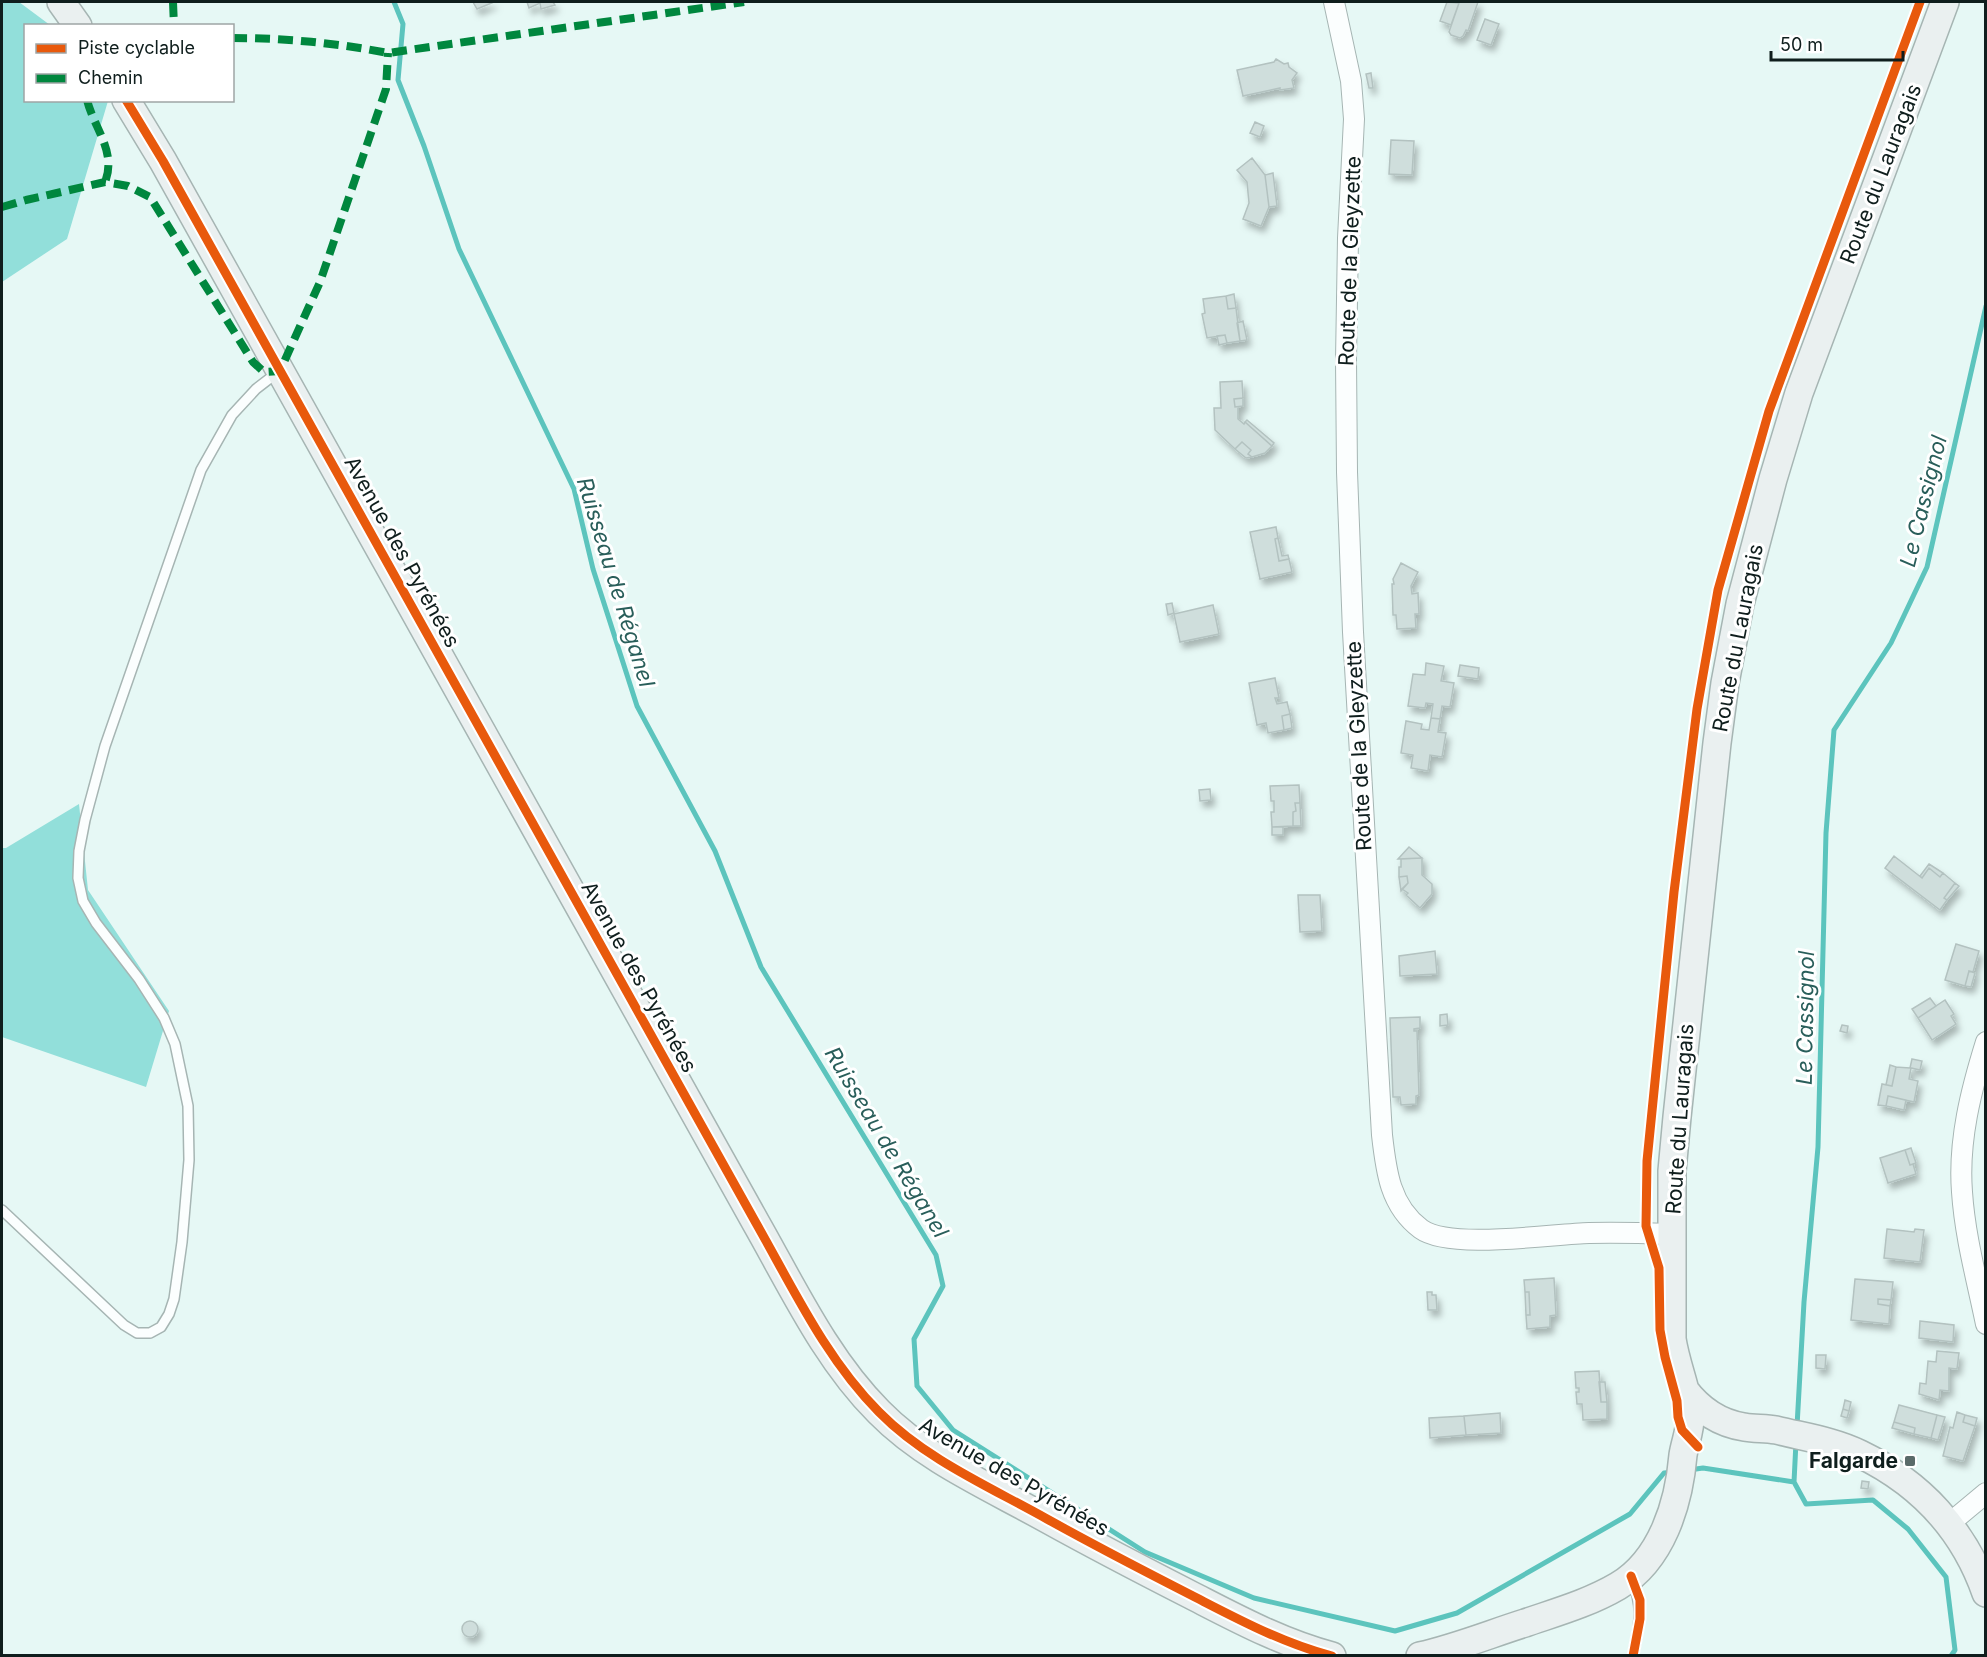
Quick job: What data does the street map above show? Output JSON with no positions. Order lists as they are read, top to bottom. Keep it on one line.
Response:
{"streets":{"street":["Route du Lauragais","Route de la Gleyzette","Avenue des Pyrénées"]},"crossings":[["Route du Lauragais","Route de la Gleyzette"]],"water":["Le Cassignol","Ruisseau de Réganel"],"places":{"transit":["Falgarde"]},"legend":["Piste cyclable","Chemin"],"scale_bar":"50 m"}
